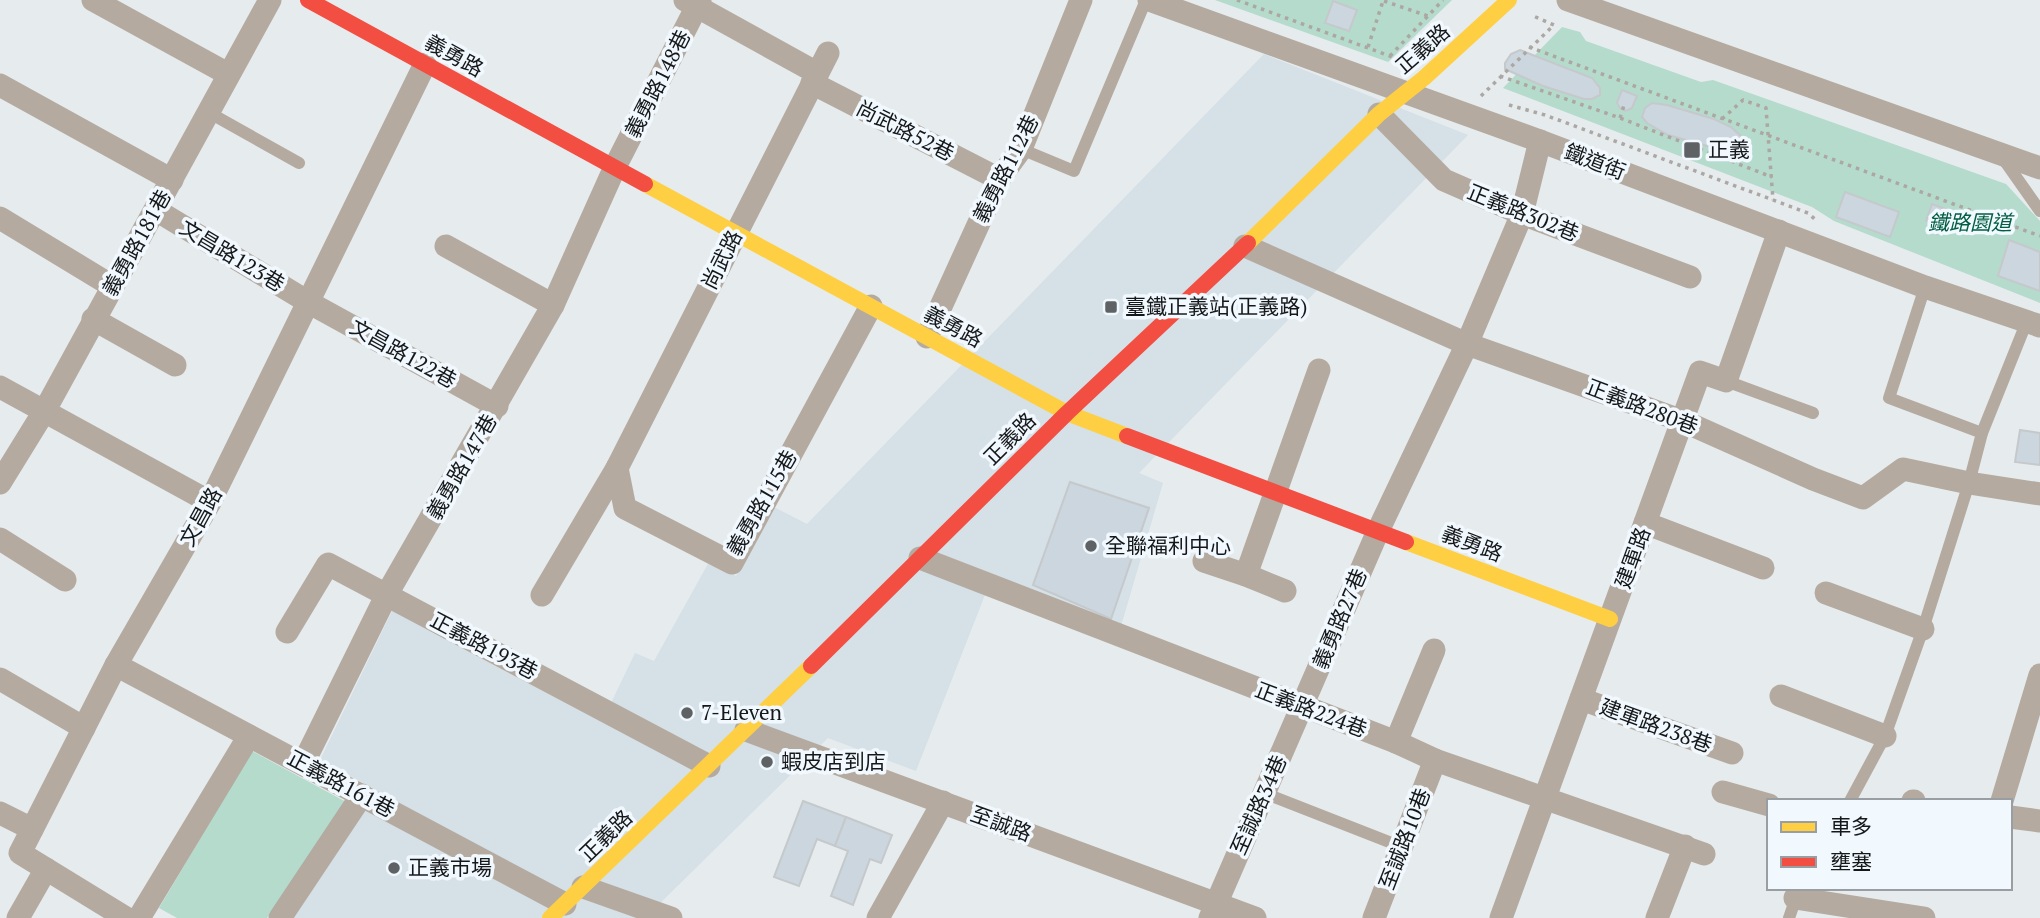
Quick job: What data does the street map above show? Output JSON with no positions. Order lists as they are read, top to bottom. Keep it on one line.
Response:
{"streets":{"street":["正義路","義勇路","義勇路148巷","尚武路52巷","鐵道街","義勇路112巷","正義路302巷","義勇路181巷","文昌路123巷","尚武路","文昌路122巷","正義路280巷","義勇路147巷","義勇路115巷","文昌路","建軍路","義勇路27巷","正義路193巷","正義路224巷","建軍路238巷","正義路161巷","至誠路34巷","至誠路","至誠路10巷"]},"crossings":[["正義路","義勇路"],["正義路","鐵道街"],["正義路","正義路302巷"],["正義路","正義路280巷"],["正義路","正義路193巷"],["正義路","正義路224巷"],["正義路","正義路161巷"],["正義路","至誠路"],["義勇路","義勇路148巷"],["義勇路","義勇路112巷"],["義勇路","尚武路"],["義勇路","義勇路147巷"],["義勇路","義勇路115巷"],["義勇路","文昌路"],["義勇路","建軍路"],["義勇路","義勇路27巷"],["義勇路148巷","尚武路52巷"],["義勇路148巷","義勇路147巷"],["尚武路52巷","義勇路112巷"],["尚武路52巷","尚武路"],["鐵道街","義勇路27巷"],["正義路302巷","義勇路27巷"],["義勇路181巷","文昌路123巷"],["文昌路123巷","文昌路122巷"],["文昌路123巷","文昌路"],["尚武路","義勇路115巷"],["文昌路122巷","義勇路147巷"],["文昌路122巷","文昌路"],["正義路280巷","建軍路"],["正義路280巷","義勇路27巷"],["義勇路147巷","正義路193巷"],["義勇路147巷","正義路161巷"],["文昌路","正義路161巷"],["建軍路","正義路224巷"],["建軍路","建軍路238巷"],["義勇路27巷","正義路224巷"],["義勇路27巷","至誠路34巷"],["正義路224巷","至誠路34巷"],["正義路224巷","至誠路10巷"],["至誠路34巷","至誠路"]],"parks":["鐵路園道"],"places":{"transit":["正義","臺鐵正義站(正義路)"],"other":["全聯福利中心","7-Eleven","蝦皮店到店","正義市場"]},"legend":["車多","壅塞"]}
